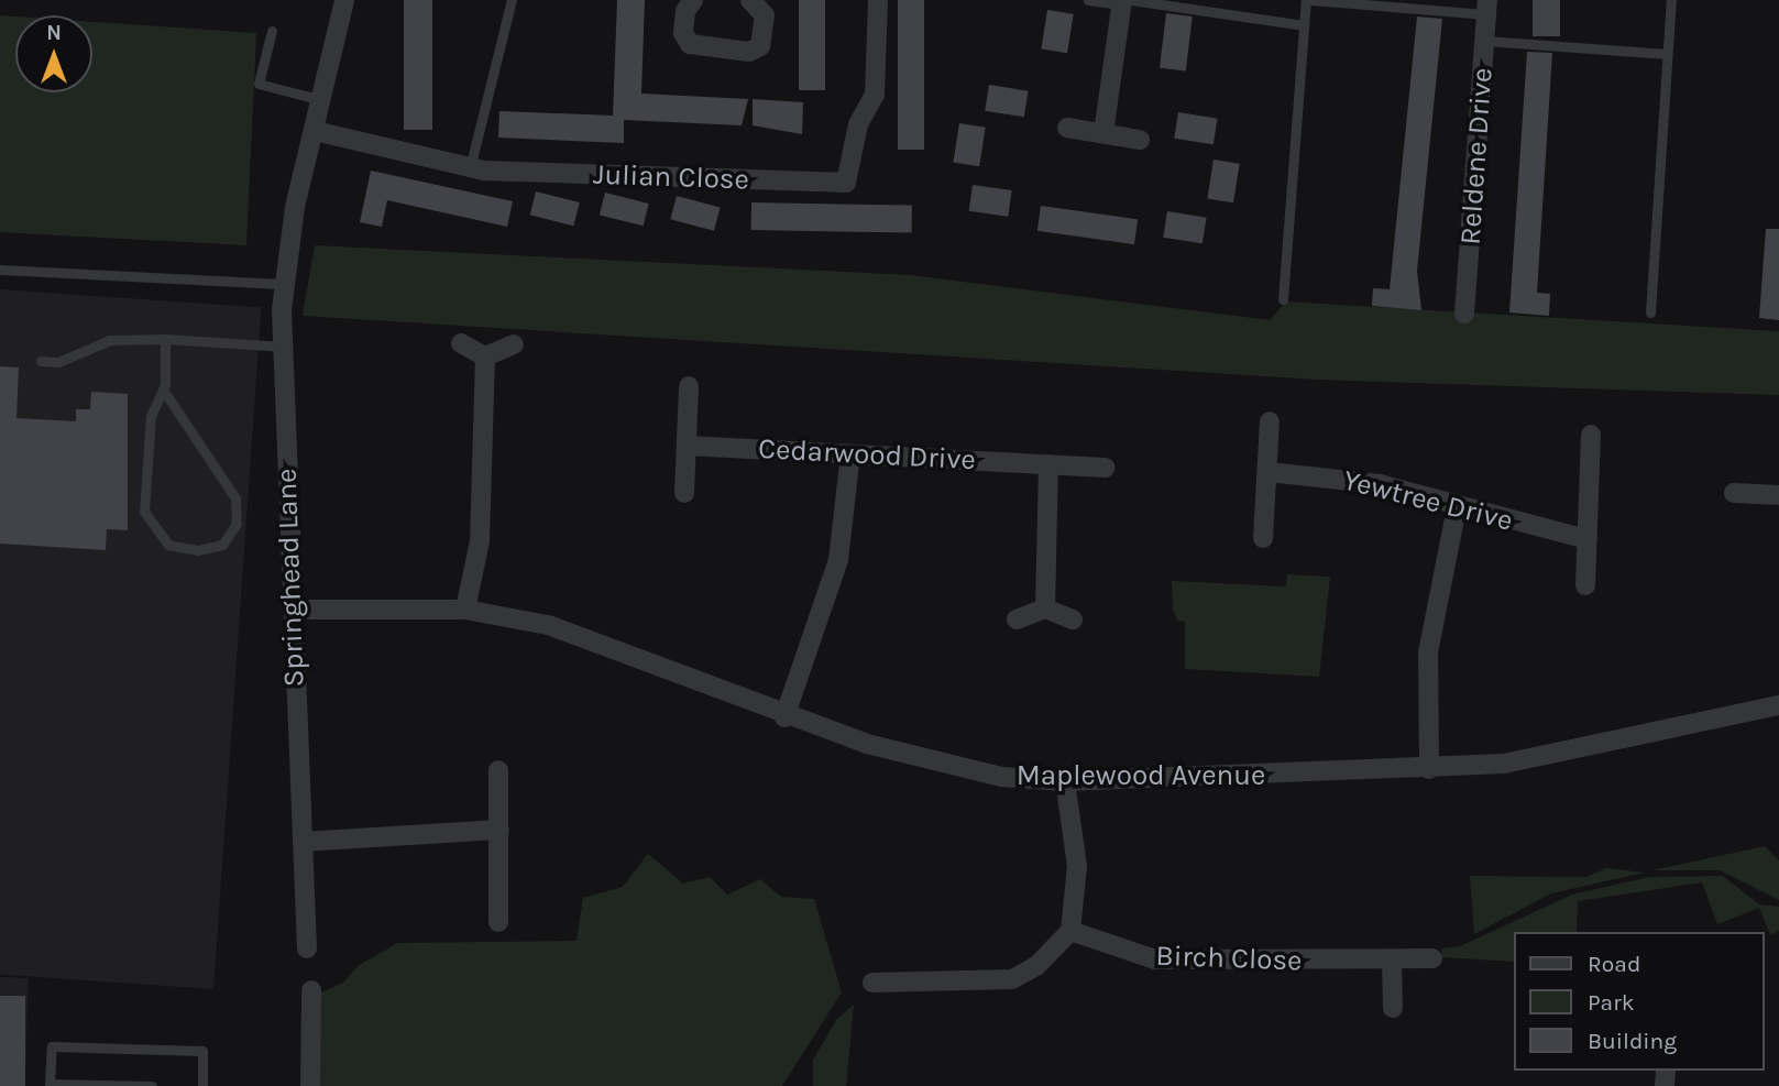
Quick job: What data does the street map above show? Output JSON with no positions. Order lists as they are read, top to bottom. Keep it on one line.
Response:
{"streets":{"street":["Reldene Drive","Julian Close","Cedarwood Drive","Yewtree Drive","Springhead Lane","Maplewood Avenue","Birch Close"]},"crossings":[["Julian Close","Springhead Lane"],["Springhead Lane","Maplewood Avenue"]],"legend":["Road","Park","Building"],"north":"top"}
